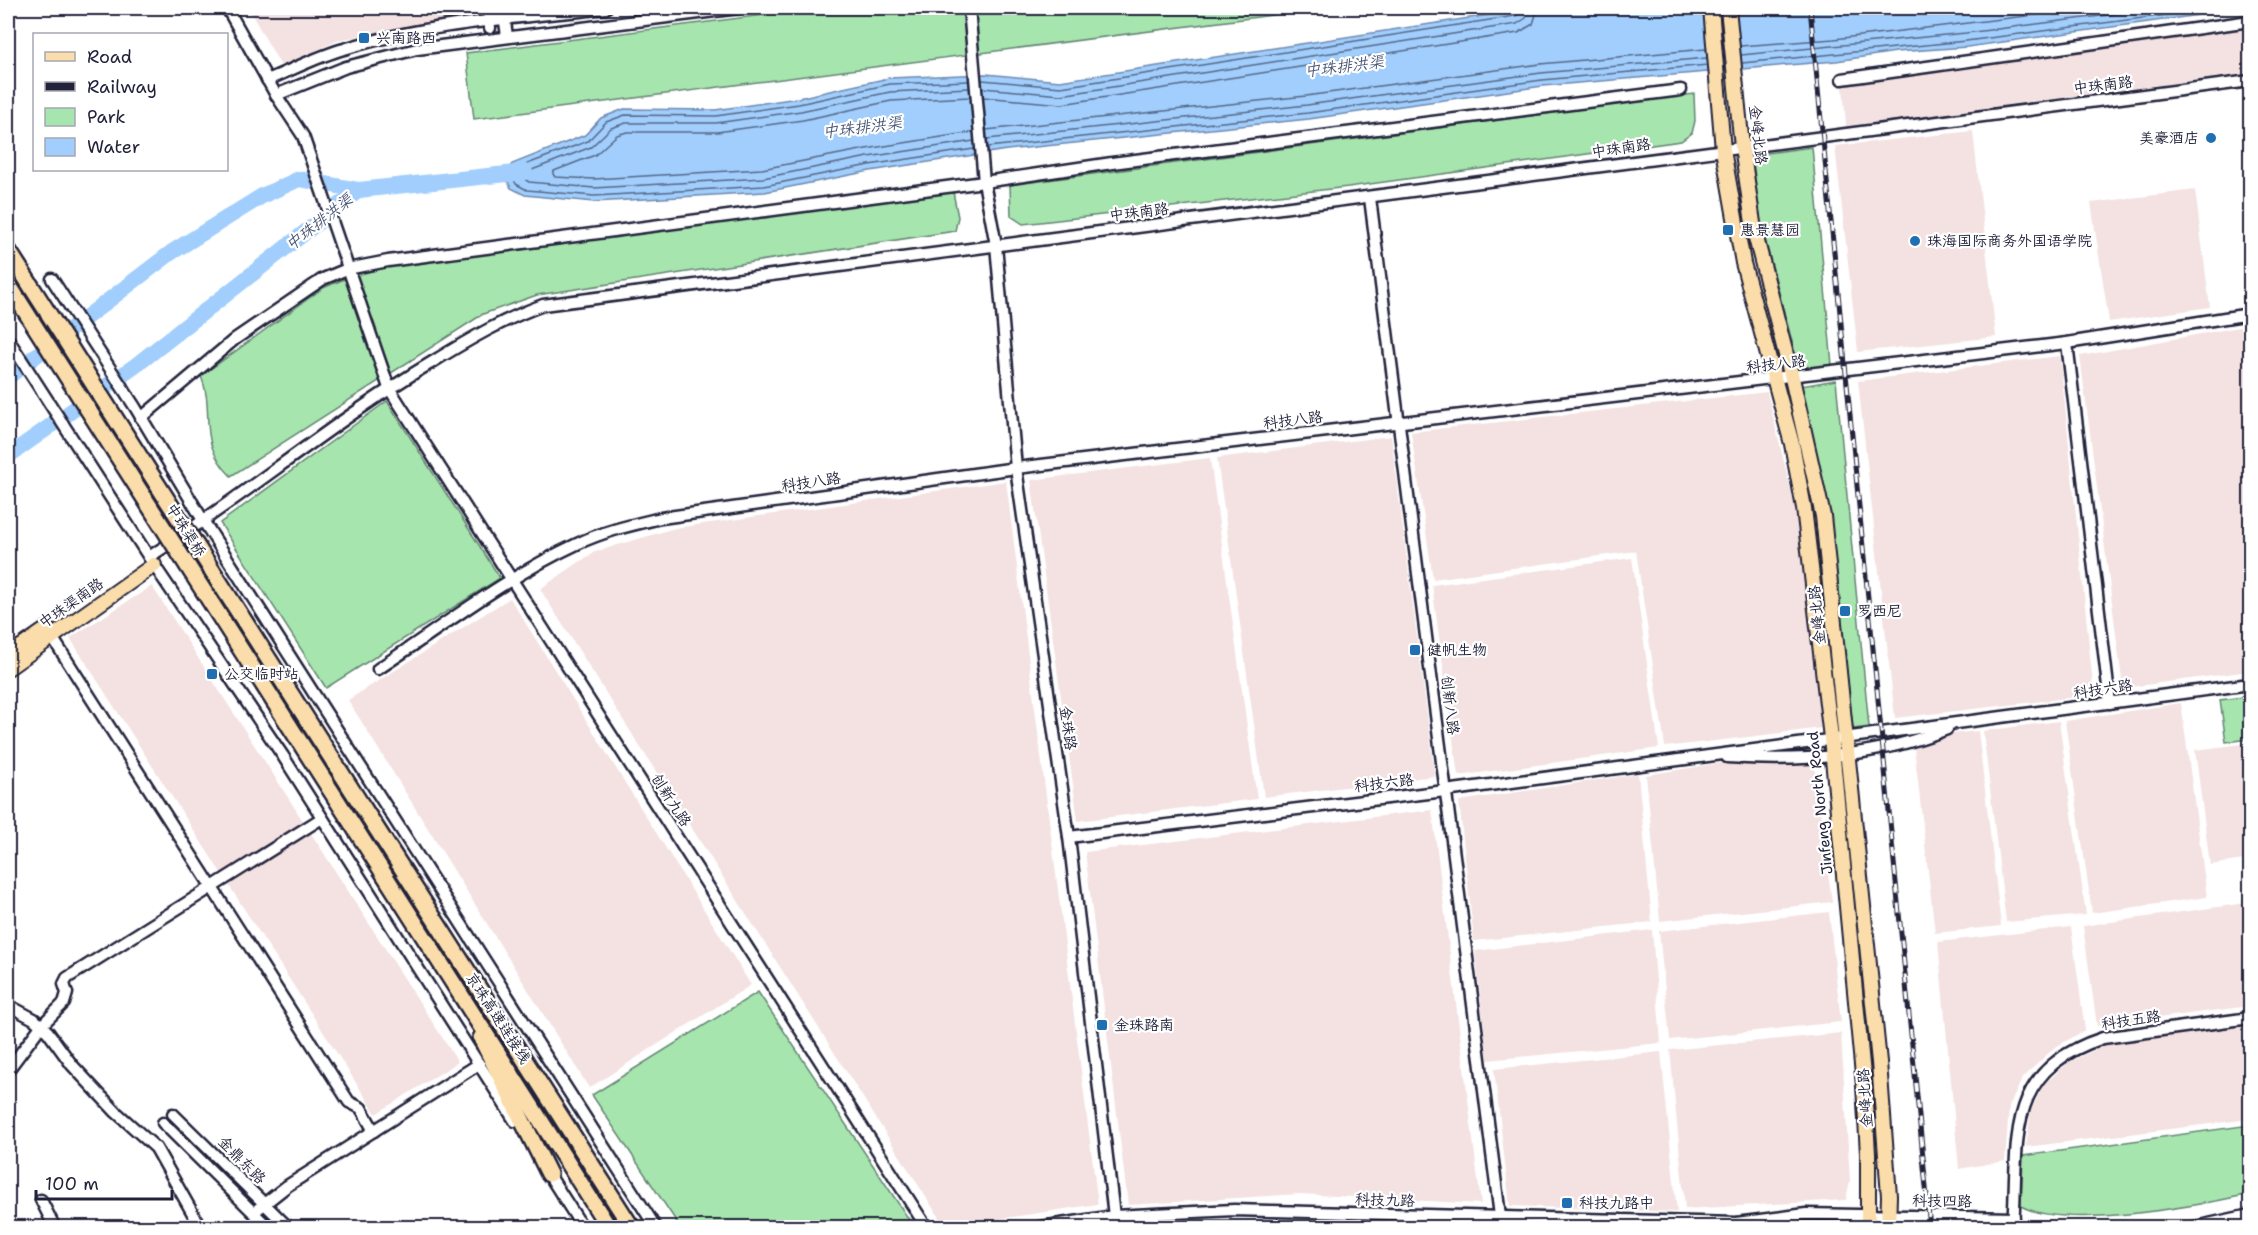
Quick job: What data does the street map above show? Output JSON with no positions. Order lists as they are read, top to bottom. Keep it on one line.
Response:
{"streets":{"highway":["中珠渠桥","京珠高速连接线"],"main road":["金峰北路","中珠渠南路","Jinfeng North Road"],"street":["中珠南路","科技八路","科技六路","创新八路","金珠路","创新九路","科技五路","金鼎东路","科技九路","科技四路"]},"crossings":[["中珠南路","金峰北路"],["中珠南路","中珠渠南路"],["中珠南路","创新八路"],["中珠南路","金珠路"],["中珠南路","创新九路"],["金峰北路","科技八路"],["金峰北路","科技六路"],["金峰北路","科技四路"],["科技八路","创新八路"],["科技八路","金珠路"],["科技八路","创新九路"],["科技八路","Jinfeng North Road"],["中珠渠桥","京珠高速连接线"],["科技六路","创新八路"],["科技六路","金珠路"],["科技六路","Jinfeng North Road"],["创新八路","科技九路"],["金珠路","科技九路"],["Jinfeng North Road","科技九路"],["Jinfeng North Road","科技四路"],["科技五路","科技四路"],["科技九路","科技四路"]],"water":["中珠排洪渠"],"places":{"transit":["兴南路西","惠景慧园","罗西尼","健帆生物","公交临时站","金珠路南","科技九路中"],"other":["美豪酒店","珠海国际商务外国语学院"]},"legend":["Road","Railway","Park","Water"],"scale_bar":"100 m"}
